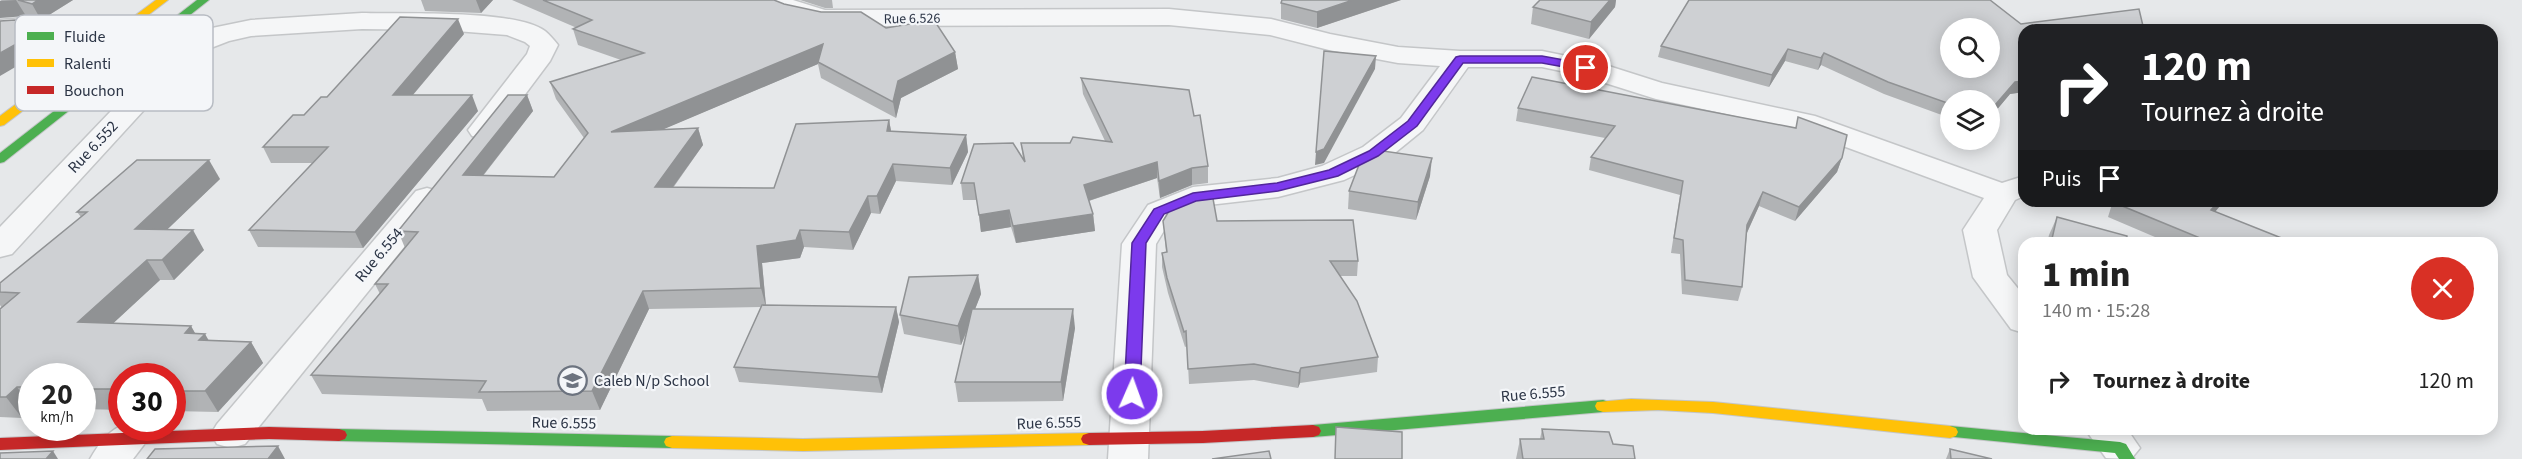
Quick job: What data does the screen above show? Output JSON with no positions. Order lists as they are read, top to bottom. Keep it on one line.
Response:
{"streets":{"street":["Rue 6.526","Rue 6.552","Rue 6.554","Rue 6.555"]},"crossings":[["Rue 6.554","Rue 6.555"]],"places":{"school or university":["Caleb N/p School"]},"legend":["Fluide","Ralenti","Bouchon"],"page":{"turn":["120 m","Tournez à droite"],"then":"Puis","heading":["1 min","140 m · 15:28"],"list":[{"name":"Tournez à droite","value":"120 m"}],"speed":"20 km/h","limit":"30"}}
